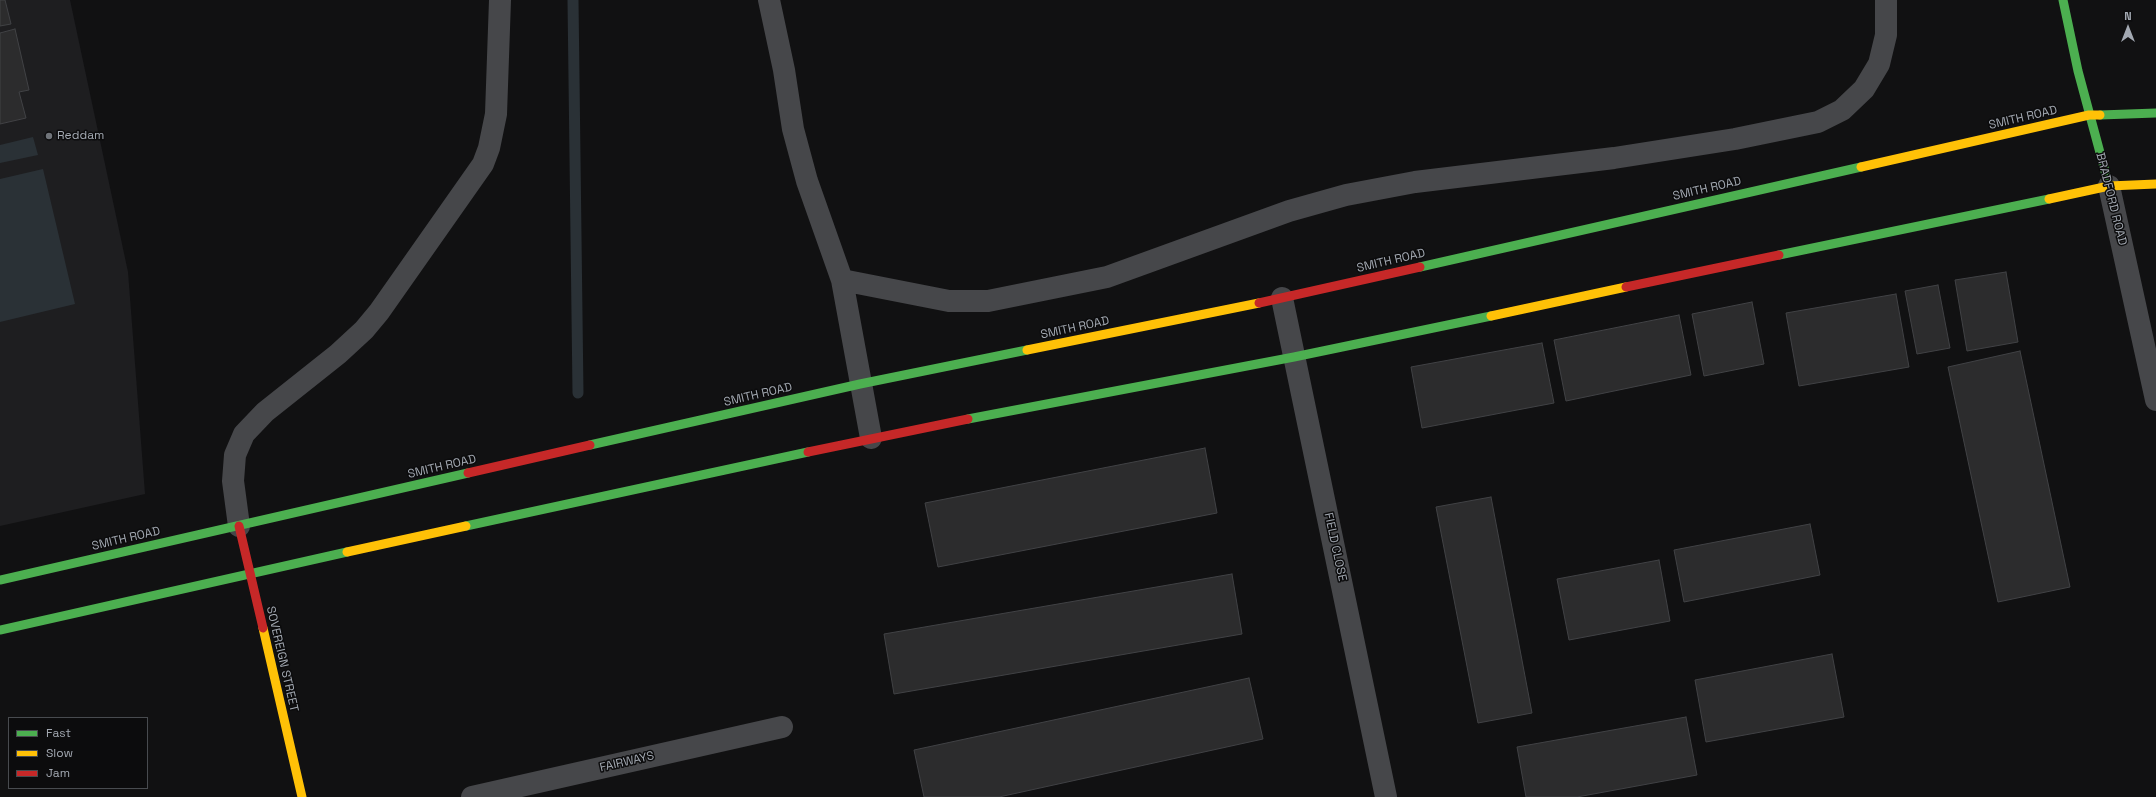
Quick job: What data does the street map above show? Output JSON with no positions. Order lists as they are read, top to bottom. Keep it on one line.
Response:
{"streets":{"main road":["SMITH ROAD","BRADFORD ROAD","SOVEREIGN STREET"],"street":["FIELD CLOSE","FAIRWAYS"]},"crossings":[["SMITH ROAD","BRADFORD ROAD"],["SMITH ROAD","FIELD CLOSE"],["SMITH ROAD","SOVEREIGN STREET"]],"places":["Reddam"],"legend":["Fast","Slow","Jam"],"north":"top"}
